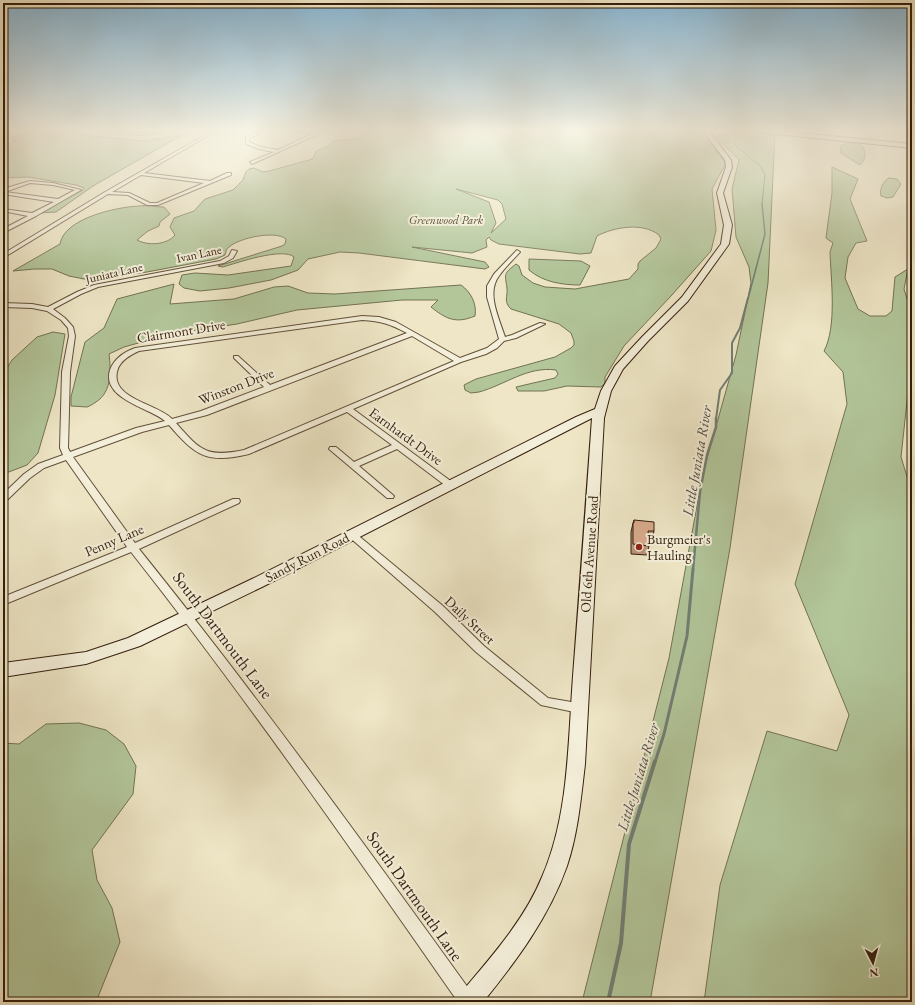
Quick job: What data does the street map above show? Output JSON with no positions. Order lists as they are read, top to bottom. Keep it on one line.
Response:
{"streets":{"main road":["Old 6th Avenue Road","Sandy Run Road"],"street":["Ivan Lane","Juniata Lane","Clairmont Drive","Winston Drive","Earnhardt Drive","Penny Lane","Daily Street","South Dartmouth Lane"]},"crossings":[["Ivan Lane","Juniata Lane"],["Juniata Lane","South Dartmouth Lane"],["Clairmont Drive","Winston Drive"],["Clairmont Drive","Earnhardt Drive"],["Winston Drive","South Dartmouth Lane"],["Earnhardt Drive","Sandy Run Road"],["Penny Lane","South Dartmouth Lane"],["Old 6th Avenue Road","Sandy Run Road"],["Old 6th Avenue Road","Daily Street"],["Old 6th Avenue Road","South Dartmouth Lane"],["Sandy Run Road","Daily Street"],["Sandy Run Road","South Dartmouth Lane"]],"water":["Little Juniata River"],"parks":["Greenwood Park"],"places":["Burgmeier's Hauling"],"north":"bottom"}
